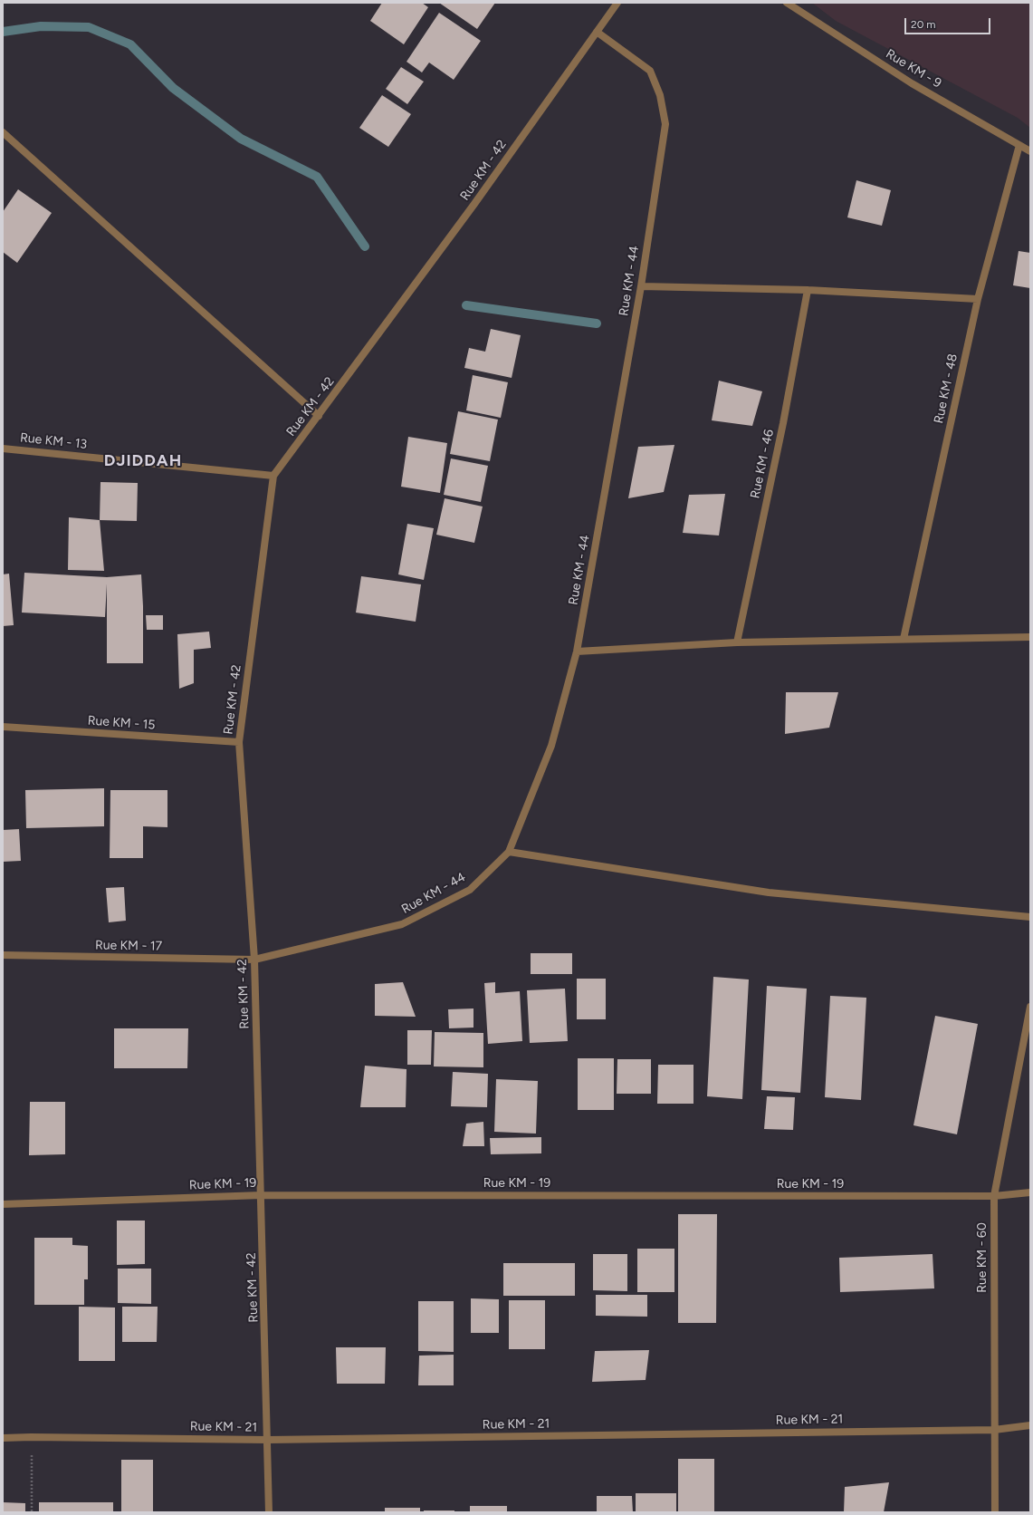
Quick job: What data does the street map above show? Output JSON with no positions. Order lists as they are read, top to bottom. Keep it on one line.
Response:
{"streets":{"street":["Rue KM - 9","Rue KM - 42","Rue KM - 44","Rue KM - 48","Rue KM - 13","Rue KM - 46","Rue KM - 15","Rue KM - 17","Rue KM - 19","Rue KM - 60","Rue KM - 21"]},"crossings":[["Rue KM - 9","Rue KM - 48"],["Rue KM - 42","Rue KM - 44"],["Rue KM - 42","Rue KM - 13"],["Rue KM - 42","Rue KM - 15"],["Rue KM - 42","Rue KM - 17"],["Rue KM - 42","Rue KM - 19"],["Rue KM - 42","Rue KM - 21"],["Rue KM - 44","Rue KM - 17"],["Rue KM - 19","Rue KM - 60"],["Rue KM - 60","Rue KM - 21"]],"districts":["DJIDDAH"],"scale_bar":"20 m"}
